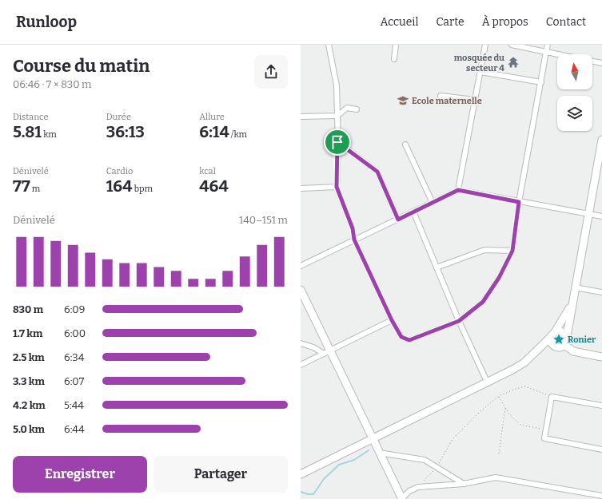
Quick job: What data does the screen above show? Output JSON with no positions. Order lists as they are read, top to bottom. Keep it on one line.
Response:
{"places":{"temple":["mosquée du secteur 4"],"school or university":["Ecole maternelle"],"place":["Ronier"]},"north":"top","page":{"header":"Runloop","nav":["Accueil","Carte","À propos","Contact"],"heading":["Course du matin","06:46 · 7 × 830 m"],"stats":[["Distance","5.81 km"],["Durée","36:13"],["Allure","6:14 /km"],["Dénivelé","77 m"],["Cardio","164 bpm"],["kcal","464"]],"chart":["Dénivelé","140–151 m"],"list":[{"name":"830 m","note":"6:09"},{"name":"1.7 km","note":"6:00"},{"name":"2.5 km","note":"6:34"},{"name":"3.3 km","note":"6:07"},{"name":"4.2 km","note":"5:44"},{"name":"5.0 km","note":"6:44"}],"buttons":["Enregistrer","Partager"]}}
